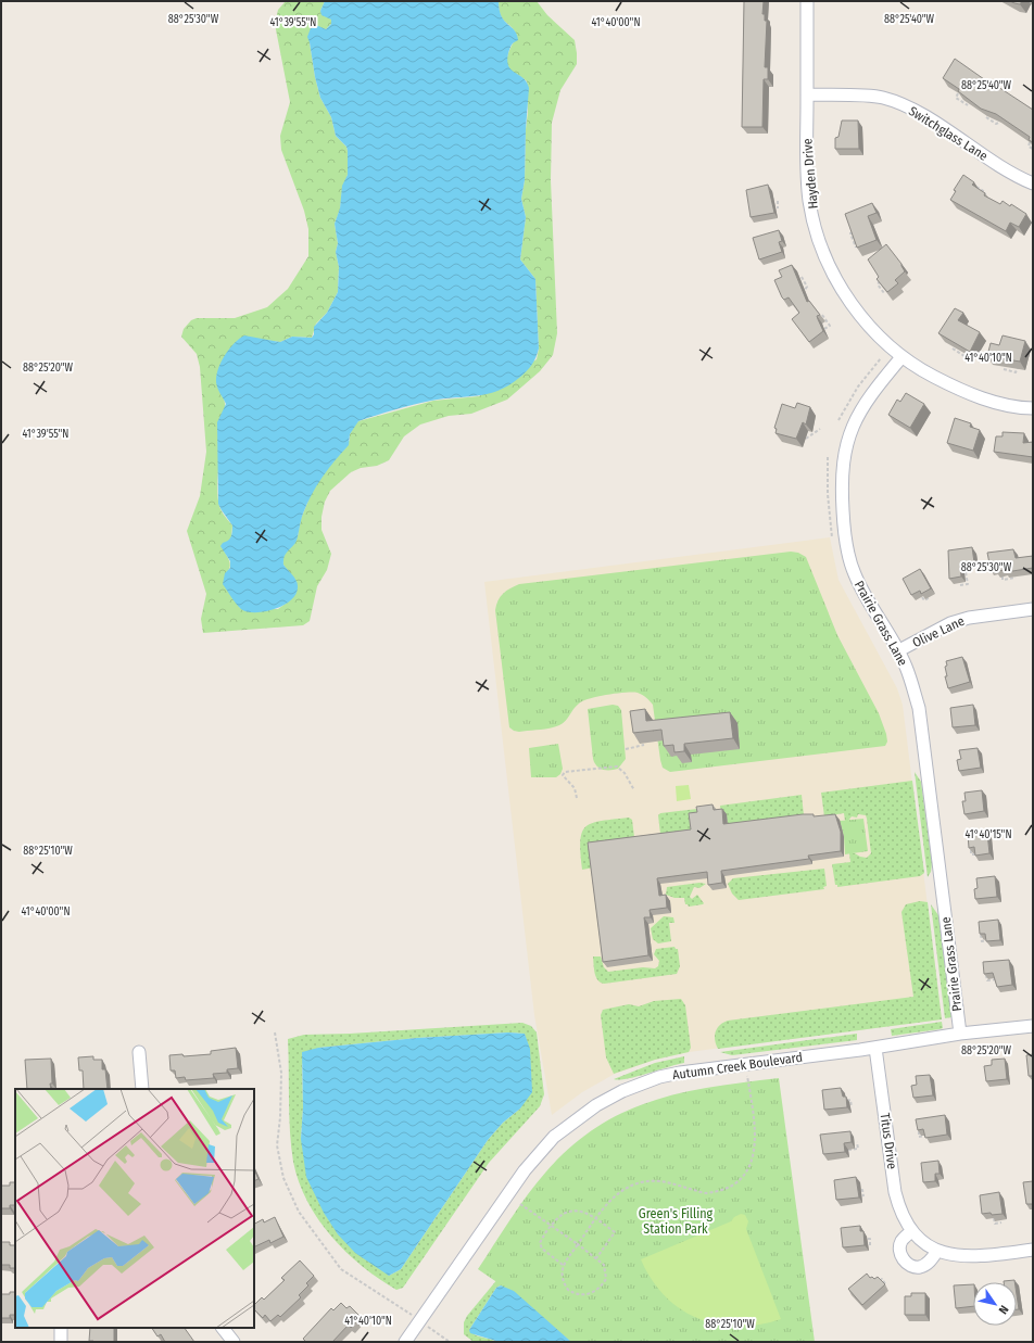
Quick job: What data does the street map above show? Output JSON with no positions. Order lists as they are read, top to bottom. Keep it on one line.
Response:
{"streets":{"street":["Switchglass Lane","Hayden Drive","Prairie Grass Lane","Olive Lane","Autumn Creek Boulevard","Titus Drive"]},"crossings":[["Switchglass Lane","Hayden Drive"],["Hayden Drive","Prairie Grass Lane"],["Prairie Grass Lane","Olive Lane"],["Prairie Grass Lane","Autumn Creek Boulevard"],["Autumn Creek Boulevard","Titus Drive"]],"parks":["Green's Filling Station Park"],"north":"bottom right","coordinates":["88°25'30\"W","88°25'40\"W","41°39'55\"N","41°40'00\"N","41°40'10\"N","88°25'20\"W","41°40'15\"N","88°25'10\"W"]}
